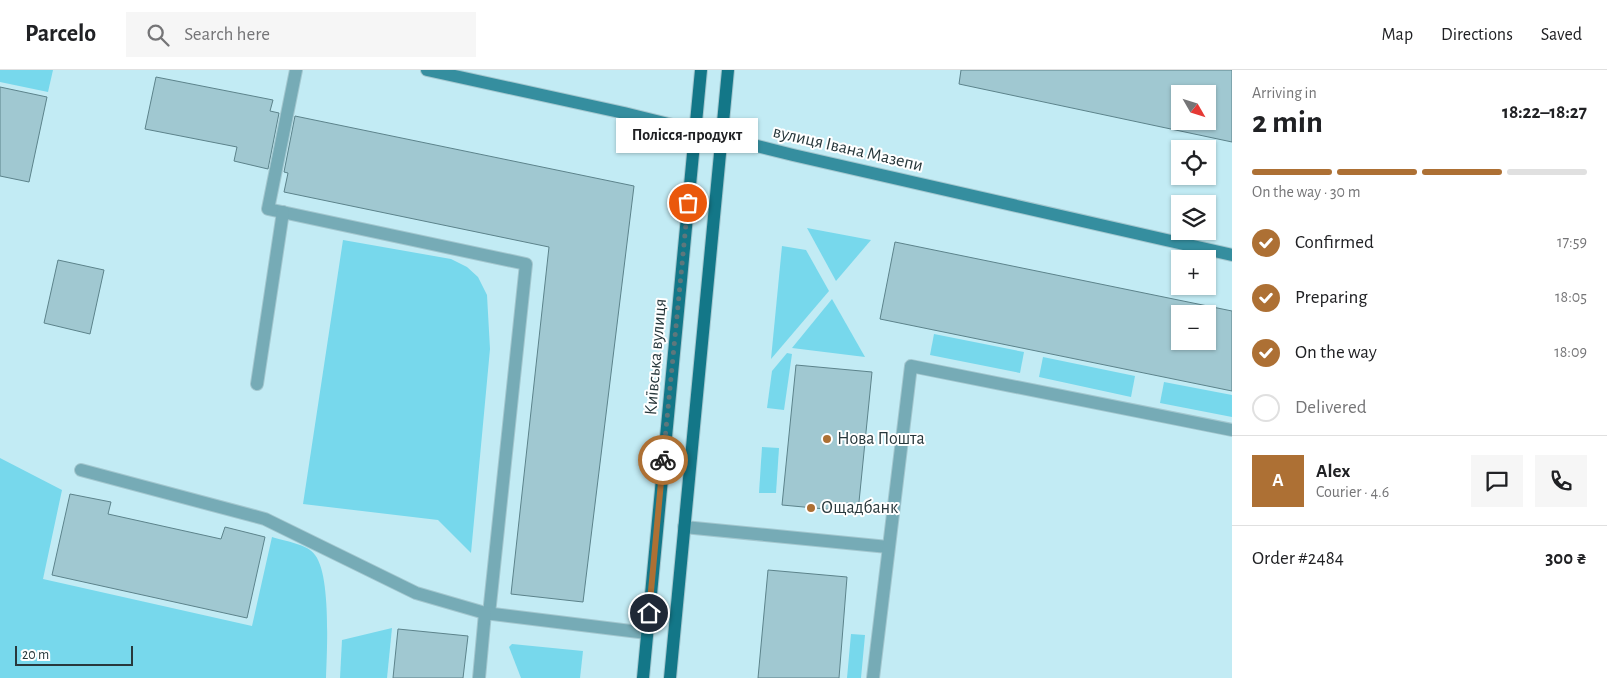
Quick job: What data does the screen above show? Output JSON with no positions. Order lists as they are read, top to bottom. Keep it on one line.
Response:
{"streets":{"main road":["вулиця Івана Мазепи","Київська вулиця"]},"crossings":[["вулиця Івана Мазепи","Київська вулиця"]],"places":["Полісся-продукт","Нова Пошта","Ощадбанк"],"scale_bar":"20 m","north":"bottom right","page":{"header":"Parcelo","search":"Search here","nav":["Map","Directions","Saved"],"heading":["2 min","Arriving in","18:22–18:27"],"panel":["Alex","Courier · 4.6","Order #2484","300 ₴"],"map_buttons":["+","−"],"bubble":"Полісся-продукт","bar":"On the way · 30 m","list":[["Confirmed","17:59"],["Preparing","18:05"],["On the way","18:09"],"Delivered"],"round":"A","scale":"20 m"}}
